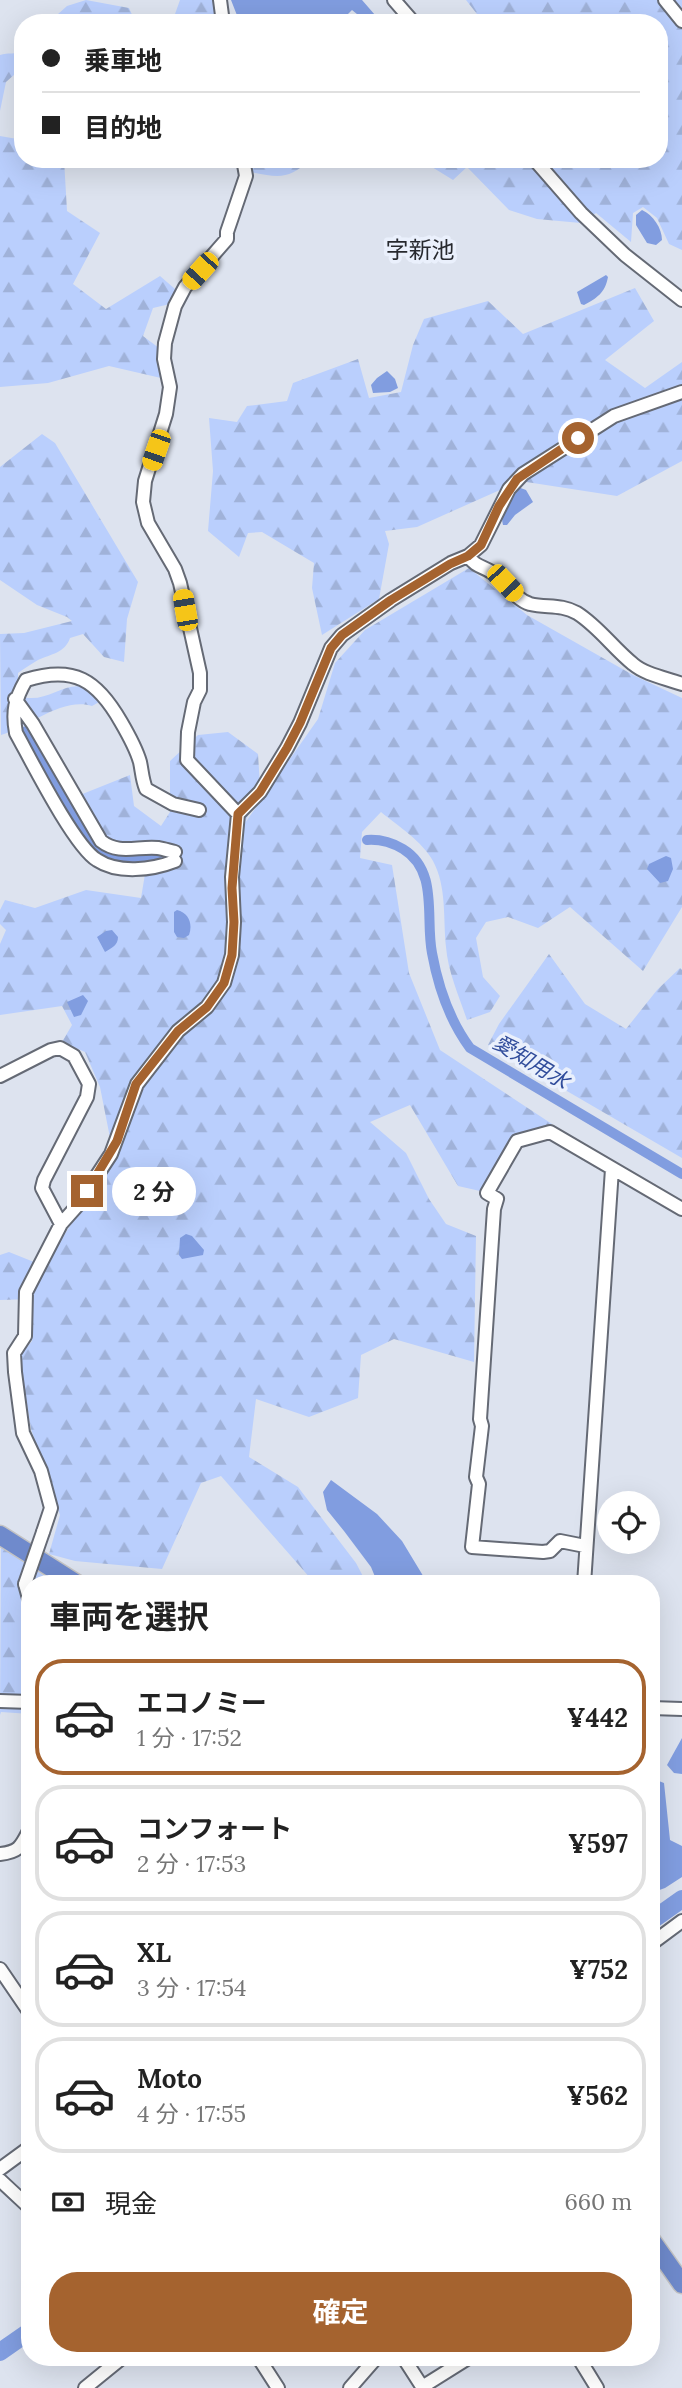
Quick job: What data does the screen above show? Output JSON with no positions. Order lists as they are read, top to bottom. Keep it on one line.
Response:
{"districts":["字新池"],"water":["愛知用水"],"page":{"banner":["乗車地","目的地"],"bubble":"2 分","heading":"車両を選択","list":[{"name":"エコノミー","note":"1 分 · 17:52","value":"¥442"},{"name":"コンフォート","note":"2 分 · 17:53","value":"¥597"},{"name":"XL","note":"3 分 · 17:54","value":"¥752"},{"name":"Moto","note":"4 分 · 17:55","value":"¥562"}],"pay":["現金","660 m"],"buttons":"確定"}}
